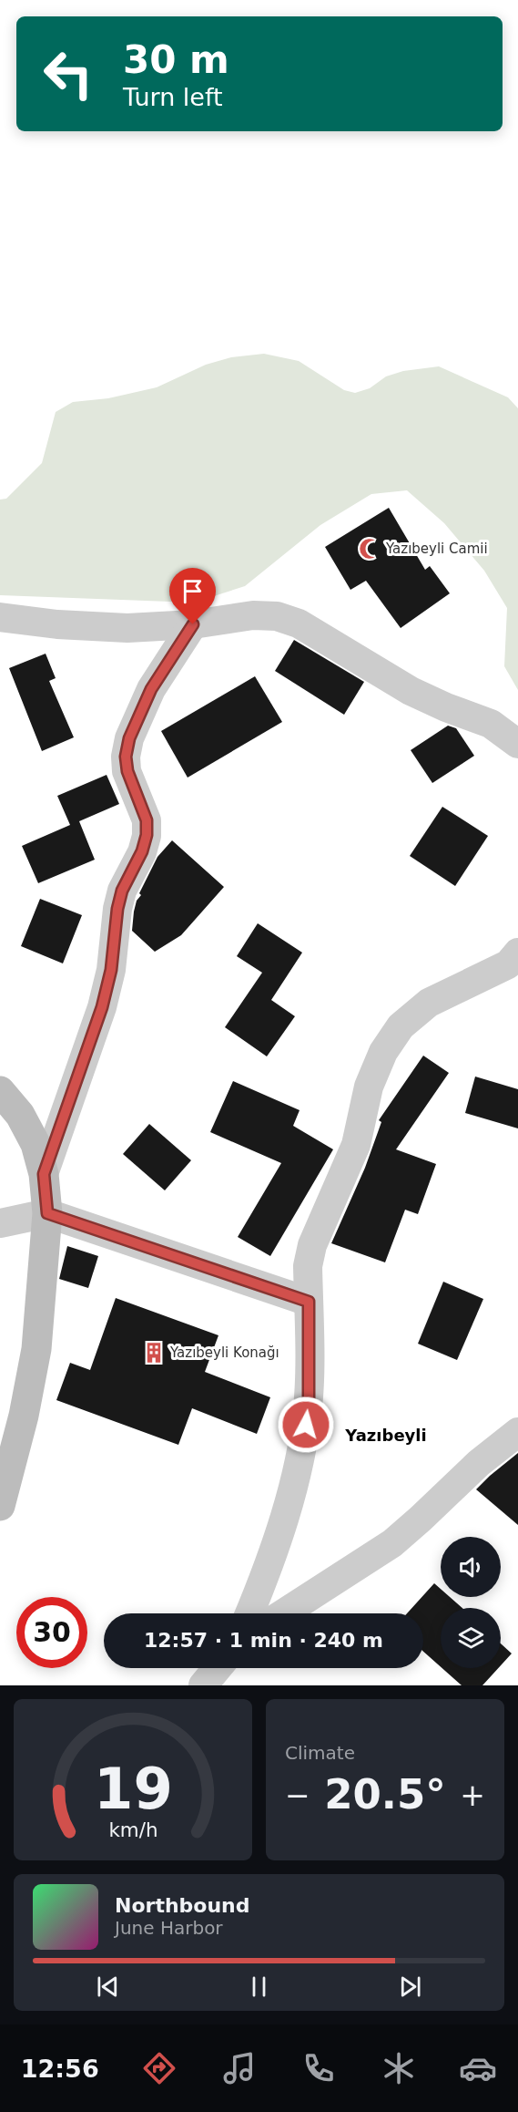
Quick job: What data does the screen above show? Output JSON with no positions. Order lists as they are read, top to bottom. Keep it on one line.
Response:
{"districts":["Yazıbeyli"],"places":{"mosque":["Yazıbeyli Camii"],"building":["Yazıbeyli Konağı"]},"page":{"turn":["30 m","Turn left"],"limit":"30","trip":"12:57 · 1 min · 240 m","tile":"Climate","heat":["−","20.5°","+"],"song":["Northbound","June Harbor"],"tabs":"12:56","gauge":["19","km/h"]}}
